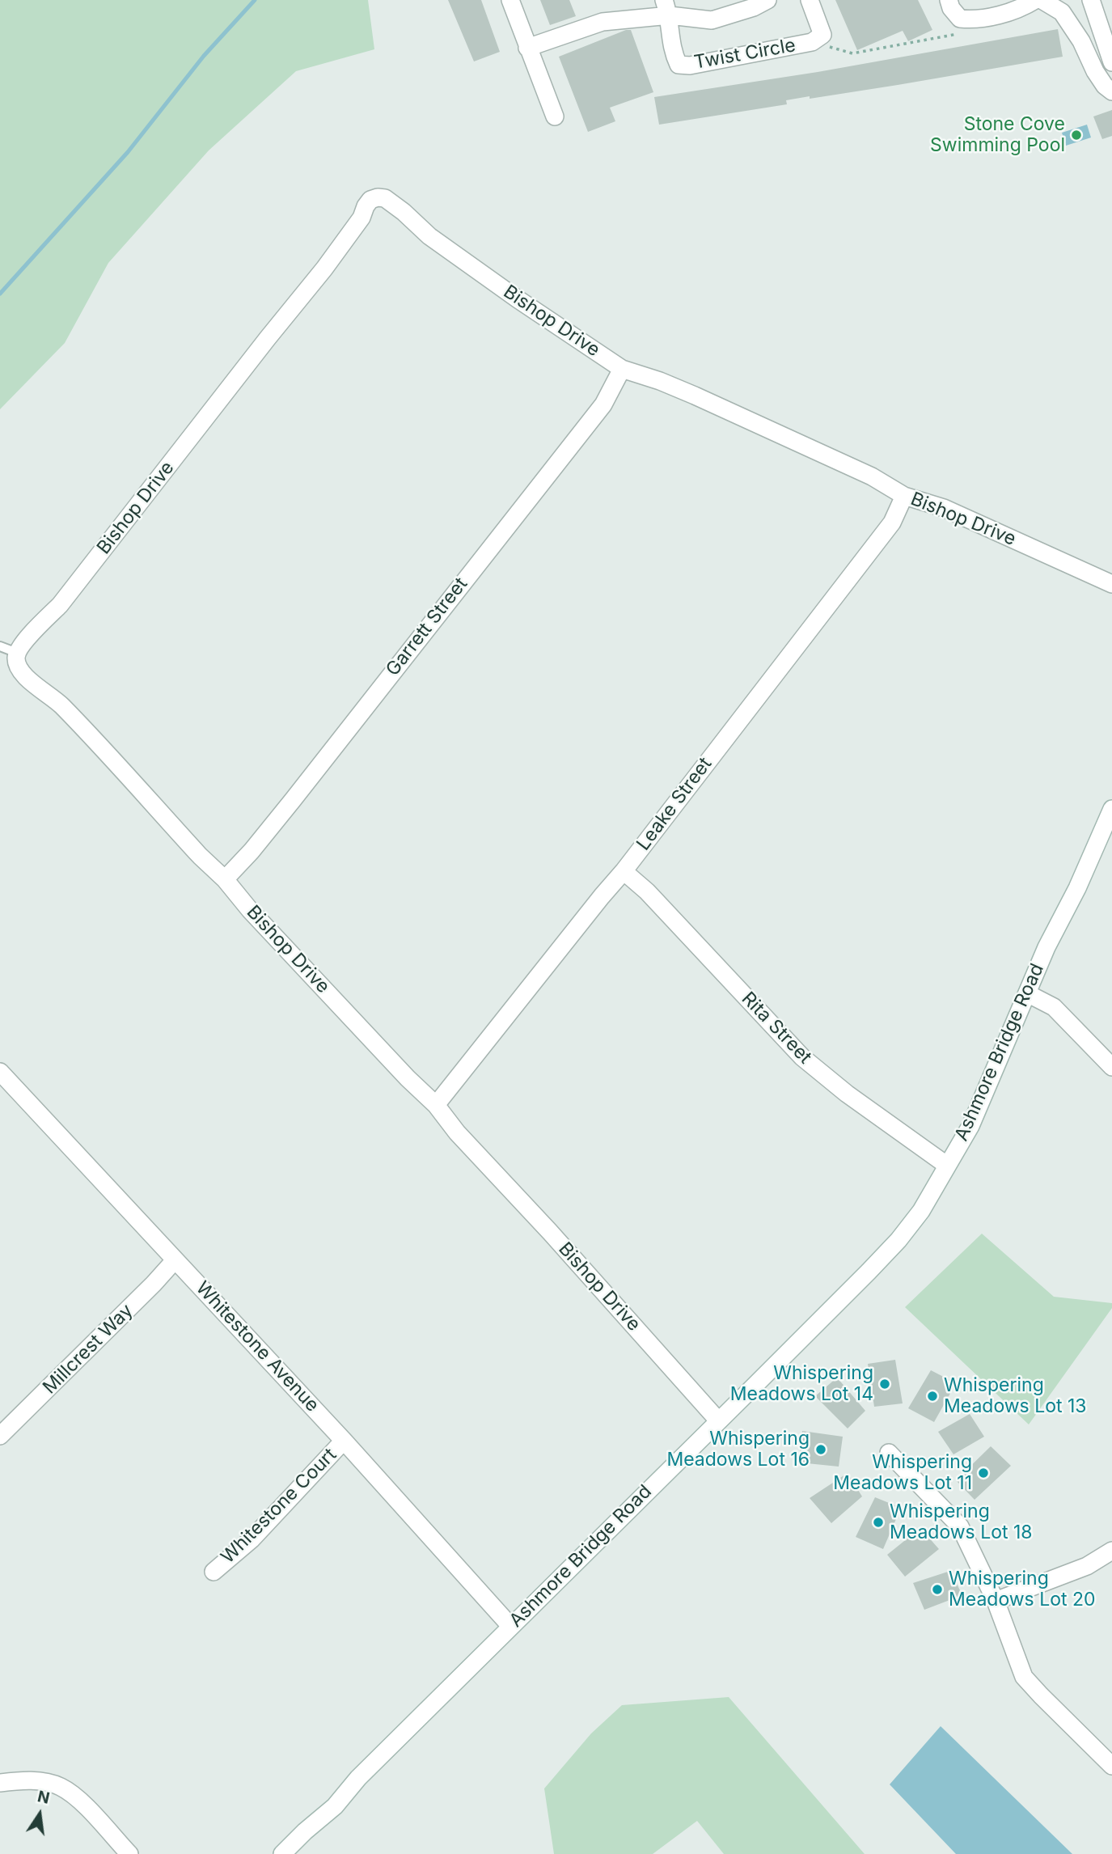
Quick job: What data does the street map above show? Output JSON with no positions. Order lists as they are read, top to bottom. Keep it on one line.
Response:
{"streets":{"street":["Twist Circle","Bishop Drive","Garrett Street","Leake Street","Rita Street","Ashmore Bridge Road","Whitestone Avenue","Millcrest Way","Whitestone Court"]},"crossings":[["Bishop Drive","Garrett Street"],["Bishop Drive","Leake Street"],["Bishop Drive","Ashmore Bridge Road"],["Leake Street","Rita Street"],["Rita Street","Ashmore Bridge Road"],["Ashmore Bridge Road","Whitestone Avenue"],["Whitestone Avenue","Millcrest Way"],["Whitestone Avenue","Whitestone Court"]],"places":["Stone Cove Swimming Pool","Whispering Meadows Lot 14","Whispering Meadows Lot 13","Whispering Meadows Lot 16","Whispering Meadows Lot 11","Whispering Meadows Lot 18","Whispering Meadows Lot 20"],"north":"top"}
